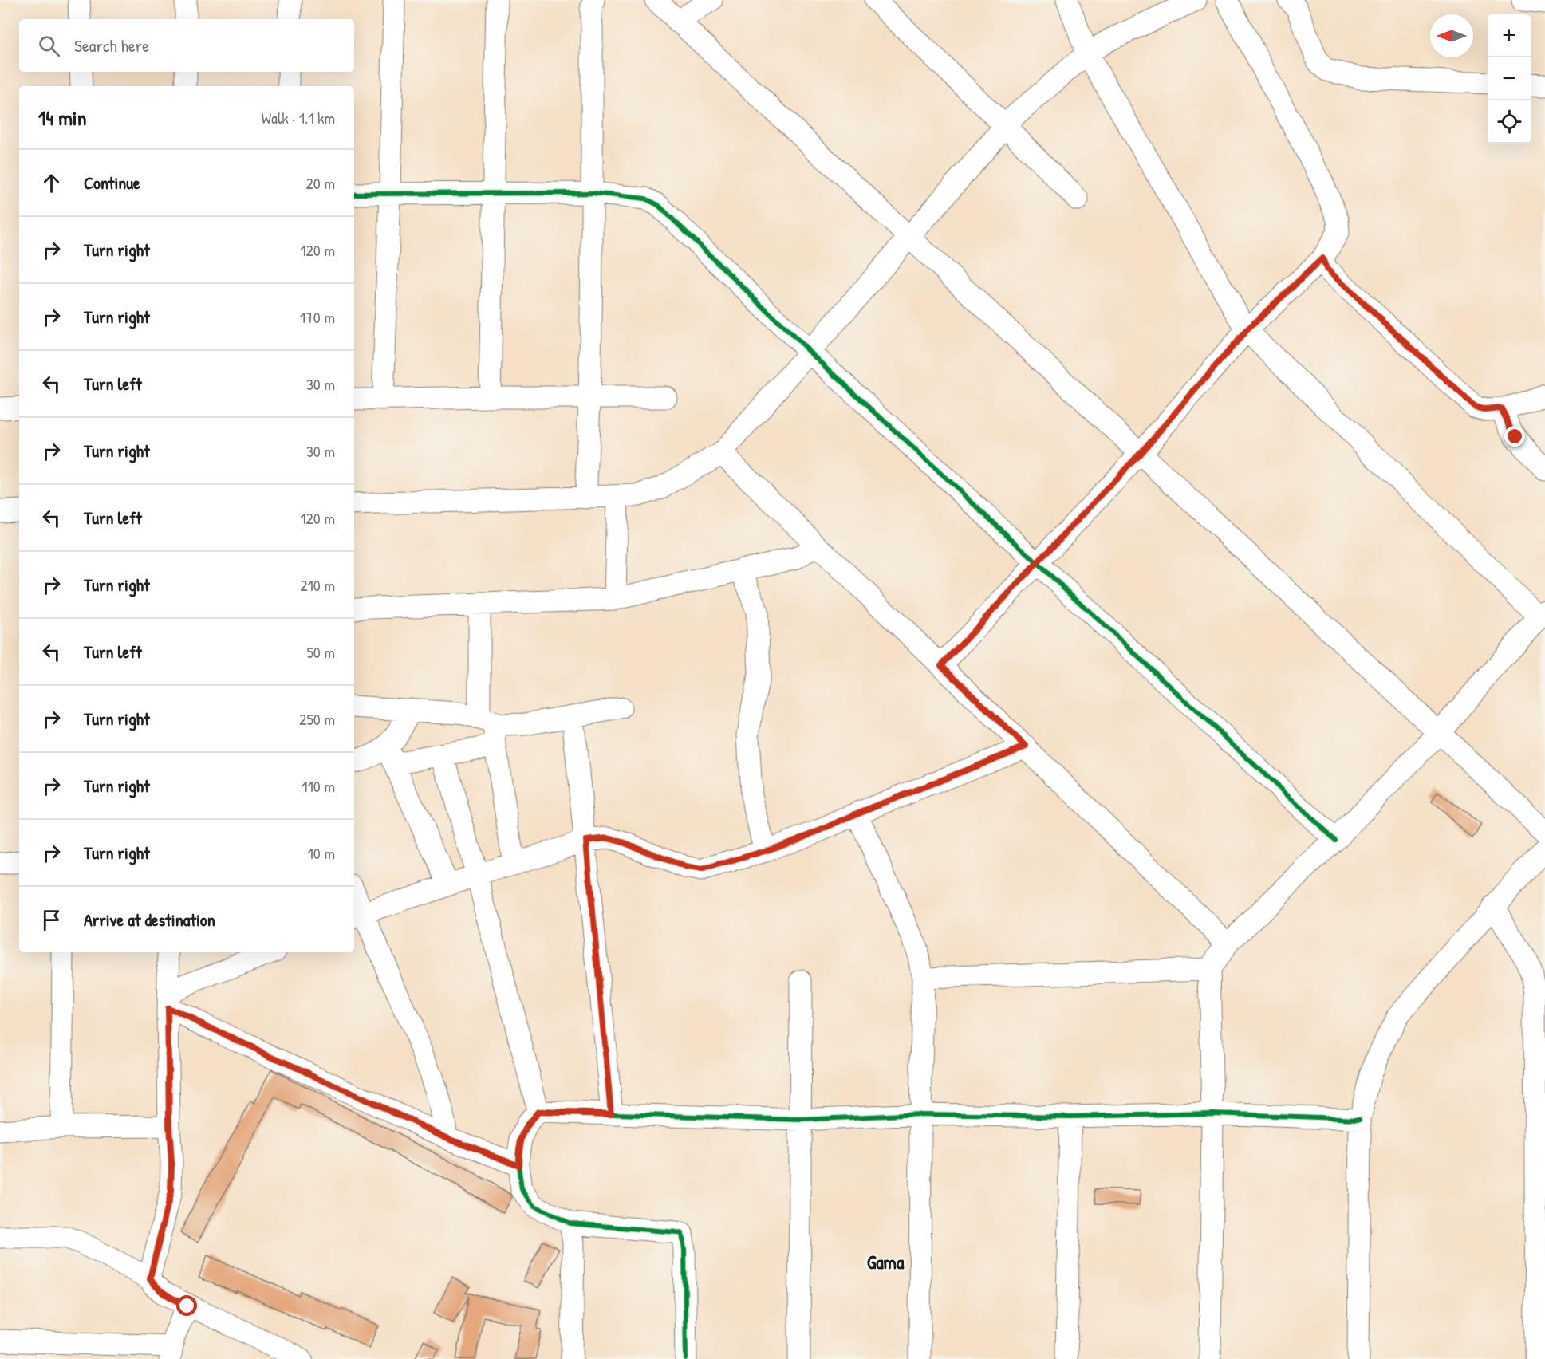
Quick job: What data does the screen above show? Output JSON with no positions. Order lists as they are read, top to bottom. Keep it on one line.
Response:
{"districts":["Gama"],"north":"left","page":{"map_buttons":["+","−"],"search":"Search here","heading":["14 min","Walk · 1.1 km"],"list":[["Continue","20 m"],["Turn right","120 m"],["Turn right","170 m"],["Turn left","30 m"],["Turn right","30 m"],["Turn left","120 m"],["Turn right","210 m"],["Turn left","50 m"],["Turn right","250 m"],["Turn right","110 m"],["Turn right","10 m"],"Arrive at destination"]}}
